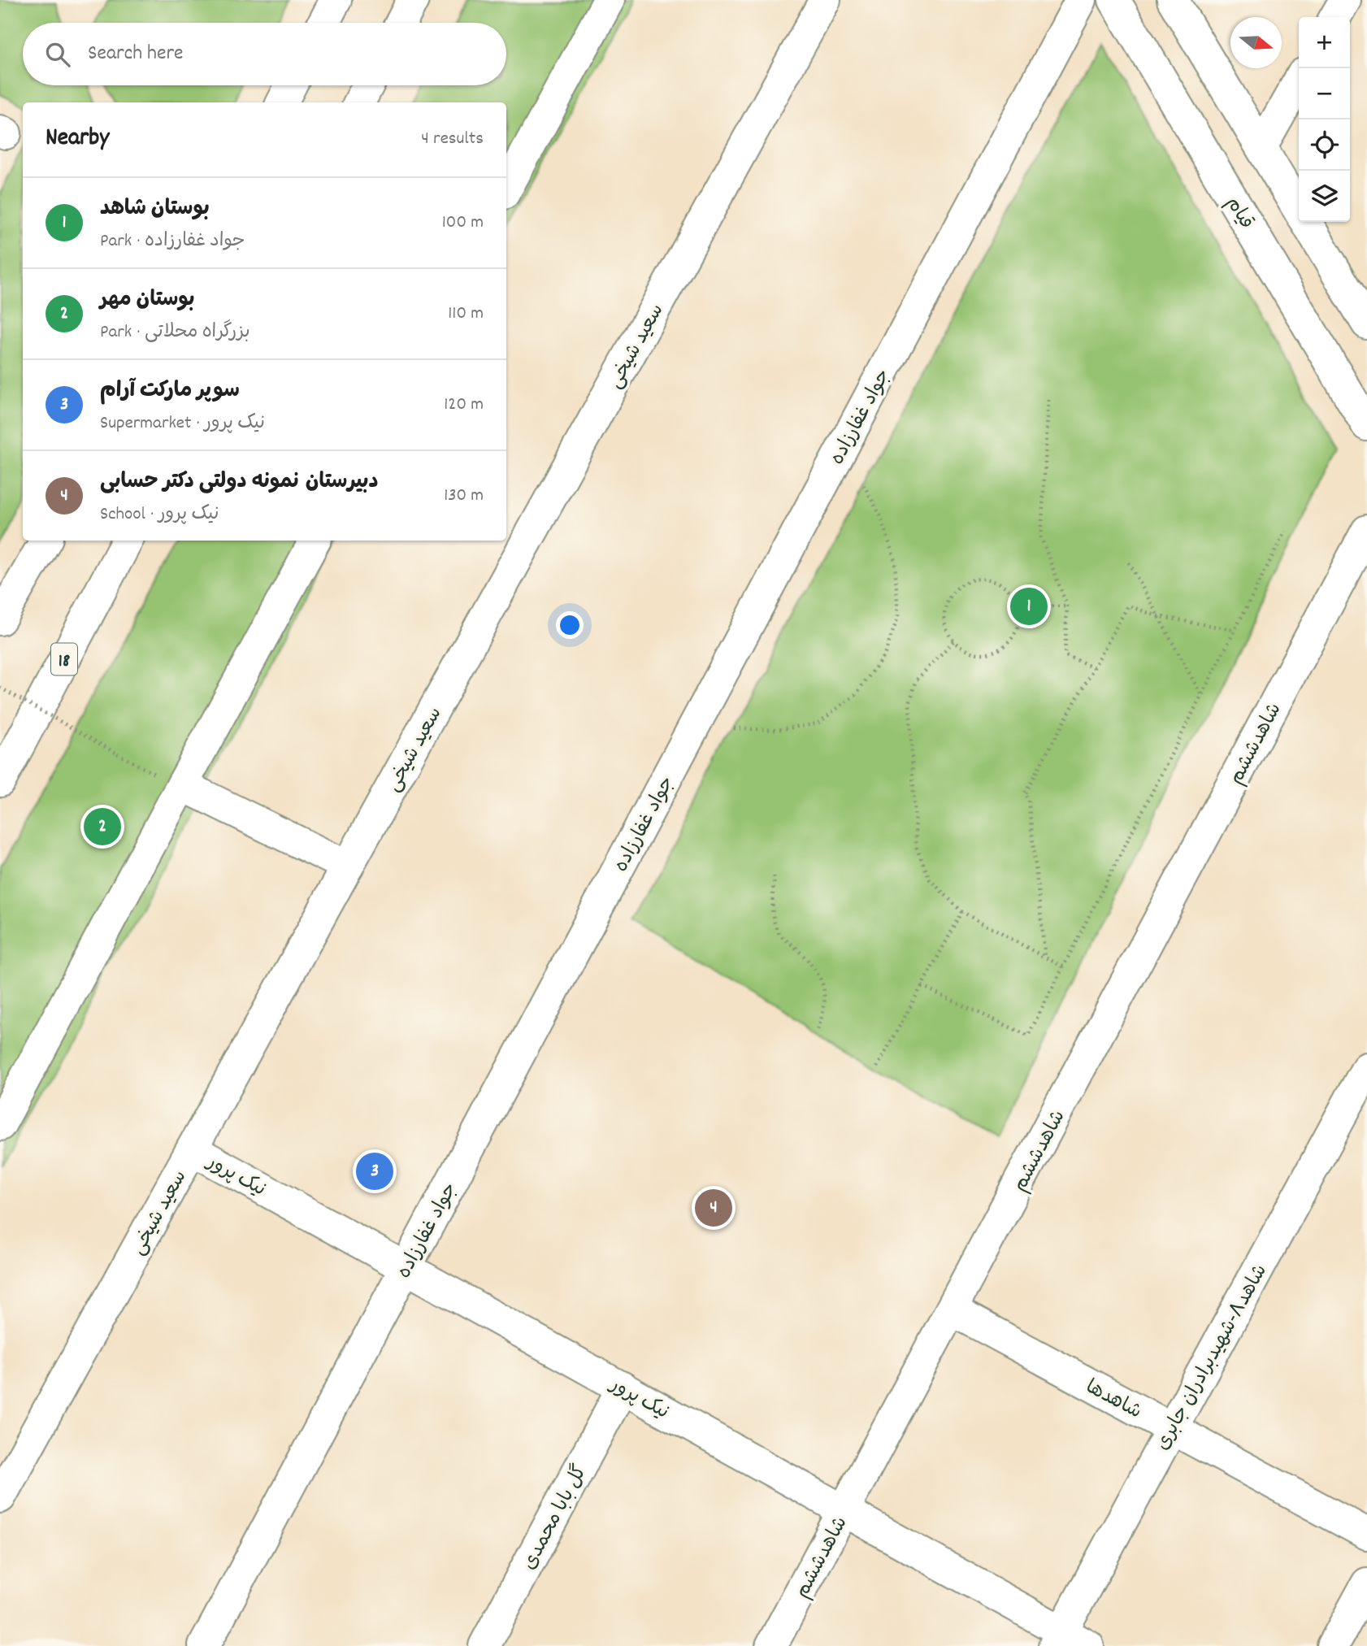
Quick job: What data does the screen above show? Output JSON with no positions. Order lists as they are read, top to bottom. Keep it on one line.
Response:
{"streets":{"main road":["قیام","سعید شیخی","جواد غفارزاده","18","شاهدششم","نیک پرور","شاهد۸-شهیدبرادران جابری","شاهدها","گل بابا محمدی"]},"crossings":[["سعید شیخی","نیک پرور"],["جواد غفارزاده","نیک پرور"],["شاهدششم","نیک پرور"],["شاهدششم","شاهدها"],["نیک پرور","شاهد۸-شهیدبرادران جابری"],["نیک پرور","گل بابا محمدی"],["شاهد۸-شهیدبرادران جابری","شاهدها"]],"north":"right","page":{"map_buttons":["+","−"],"search":"Search here","heading":["Nearby","4 results"],"list":[{"mark":"1","name":"بوستان شاهد","note":"Park · جواد غفارزاده","value":"100 m"},{"mark":"2","name":"بوستان مهر","note":"Park · بزرگراه محلاتی","value":"110 m"},{"mark":"3","name":"سوپر مارکت آرام","note":"Supermarket · نیک پرور","value":"120 m"},{"mark":"4","name":"دبیرستان نمونه دولتی دکتر حسابی","note":"School · نیک پرور","value":"130 m"}],"pins":["1","2","3","4"]}}
